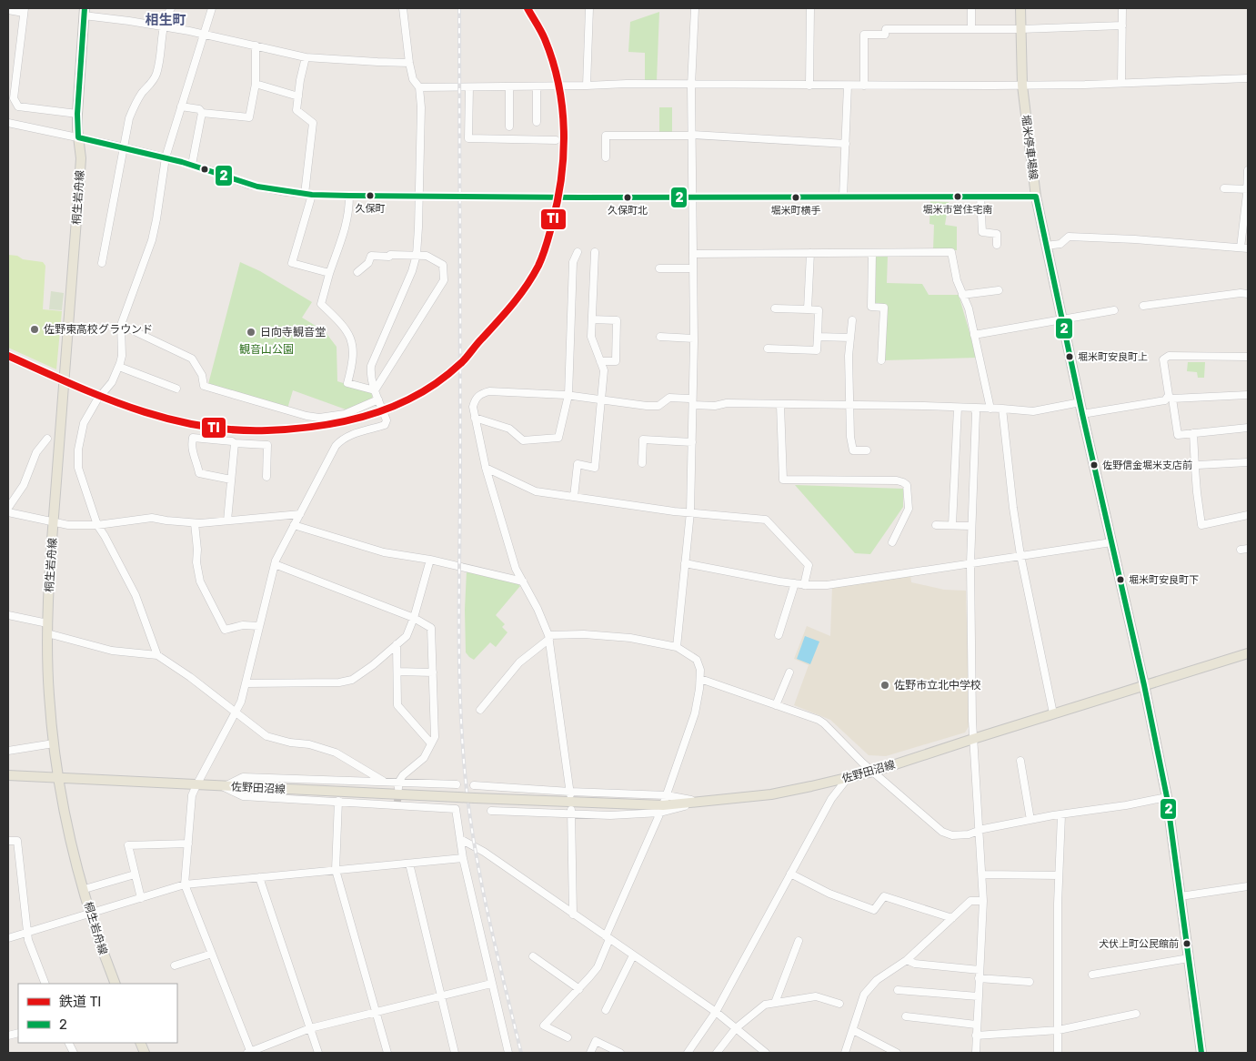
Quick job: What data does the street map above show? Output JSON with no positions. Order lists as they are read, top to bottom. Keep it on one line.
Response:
{"streets":{"main road":["堀米停車場線","桐生岩舟線","佐野田沼線"]},"crossings":[["堀米停車場線","佐野田沼線"],["桐生岩舟線","佐野田沼線"]],"districts":["相生町"],"parks":["観音山公園"],"places":["久保町","堀米市営住宅南","久保町北","堀米町横手","佐野東高校グラウンド","日向寺観音堂","堀米町安良町上","佐野信金堀米支店前","堀米町安良町下","佐野市立北中学校","犬伏上町公民館前"],"lines":["rail line TI","transit line 2"],"legend":["鉄道 TI","2"]}
